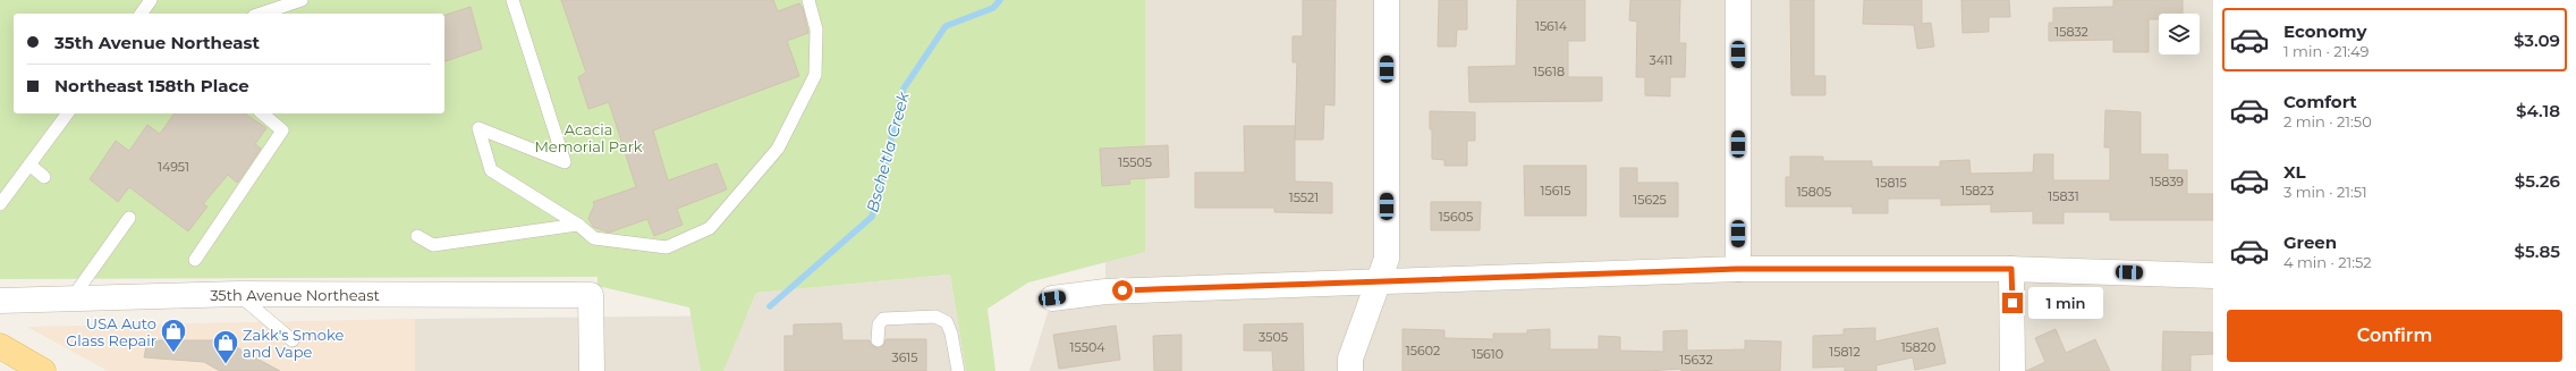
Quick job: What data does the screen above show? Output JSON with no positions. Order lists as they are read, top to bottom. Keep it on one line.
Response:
{"streets":{"street":["35th Avenue Northeast"]},"water":["Bsche'tla Creek"],"parks":["Acacia Memorial Park"],"places":{"shop":["USA Auto Glass Repair","Zakk's Smoke and Vape"]},"house_numbers":["15614","15832","3411","15618","15505","14951","15839","15815","15615","15823","15805","15831","15521","15625","15605","3505","15504","15820","15602","15812","15610","3615","15632"],"page":{"list":[{"name":"Economy","note":"1 min · 21:49","value":"$3.09"},{"name":"Comfort","note":"2 min · 21:50","value":"$4.18"},{"name":"XL","note":"3 min · 21:51","value":"$5.26"},{"name":"Green","note":"4 min · 21:52","value":"$5.85"}],"banner":["35th Avenue Northeast","Northeast 158th Place"],"bubble":"1 min","buttons":"Confirm"}}
